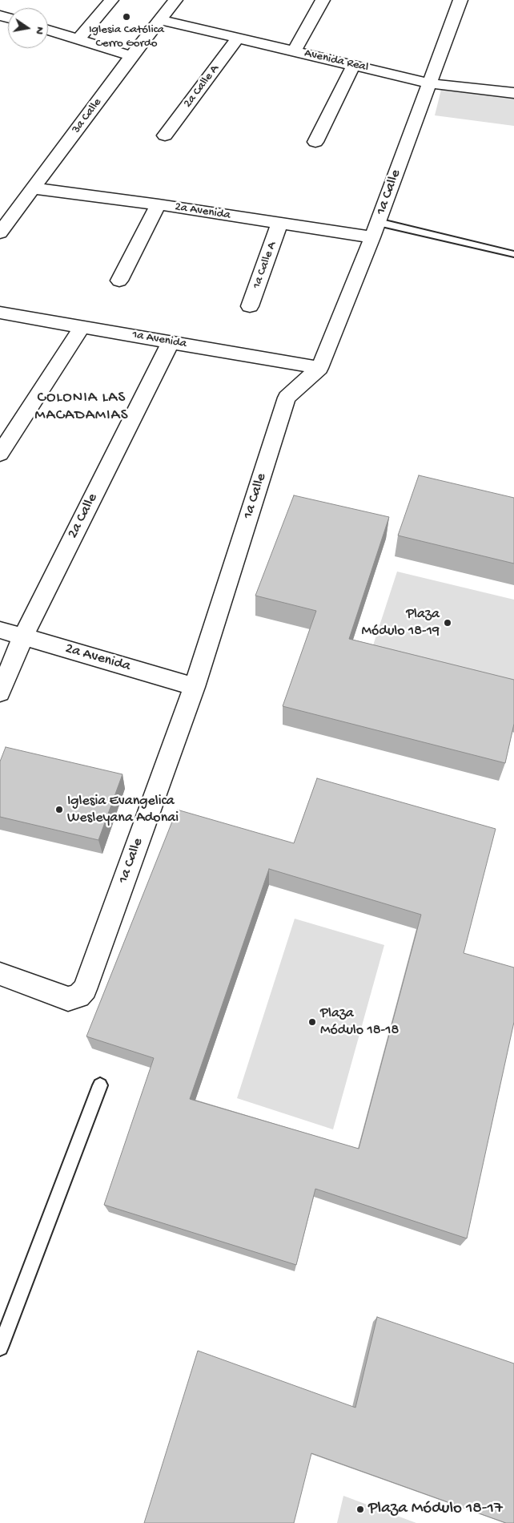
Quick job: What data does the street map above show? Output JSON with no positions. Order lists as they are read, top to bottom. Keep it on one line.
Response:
{"streets":{"street":["Avenida Real","2a Calle A","3a Calle","1a Calle","2a Avenida","1a Calle A","1a Avenida","2a Calle"]},"crossings":[["Avenida Real","2a Calle A"],["Avenida Real","3a Calle"],["Avenida Real","1a Calle"],["3a Calle","2a Avenida"],["1a Calle","2a Avenida"],["1a Calle","1a Avenida"],["2a Avenida","1a Calle A"],["2a Avenida","2a Calle"],["1a Avenida","2a Calle"]],"districts":["COLONIA LAS MACADAMIAS"],"places":["Iglesia Católica Cerro Gordo","Plaza Módulo 18-19","Iglesia Evangelica Wesleyana Adonai","Plaza Módulo 18-18","Plaza Módulo 18-17"],"north":"right"}
